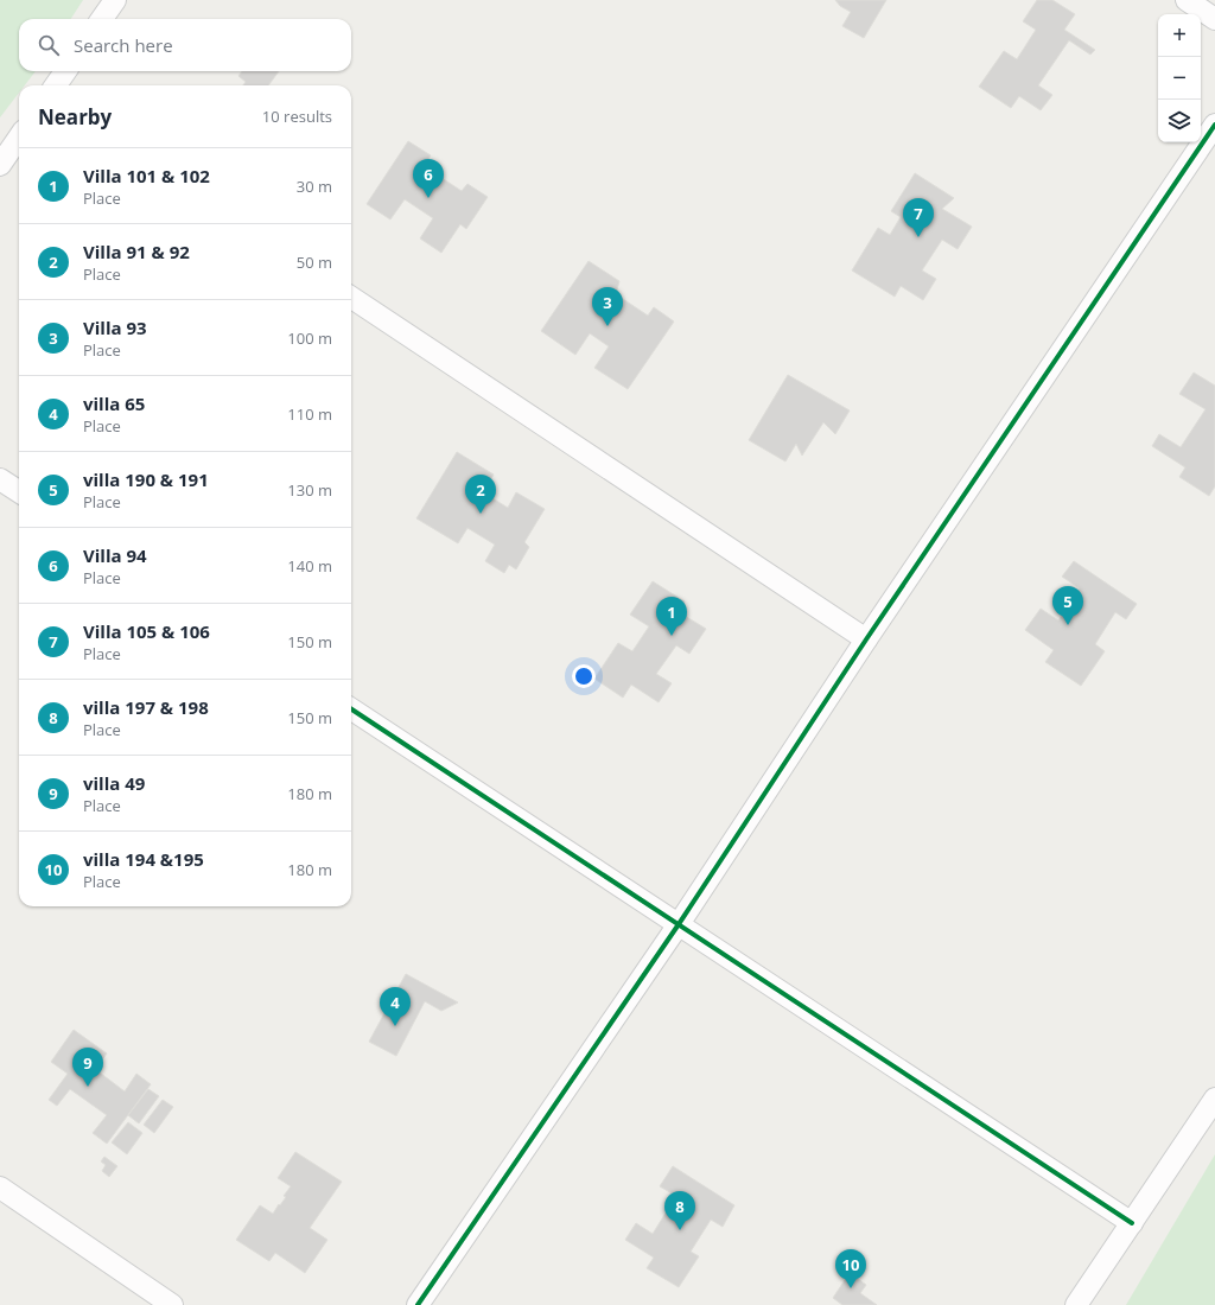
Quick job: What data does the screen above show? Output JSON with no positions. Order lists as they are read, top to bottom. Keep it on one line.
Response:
{"page":{"map_buttons":["+","−"],"search":"Search here","heading":["Nearby","10 results"],"list":[{"mark":"1","name":"Villa 101 & 102","note":"Place","value":"30 m"},{"mark":"2","name":"Villa 91 & 92","note":"Place","value":"50 m"},{"mark":"3","name":"Villa 93","note":"Place","value":"100 m"},{"mark":"4","name":"villa 65","note":"Place","value":"110 m"},{"mark":"5","name":"villa 190 & 191","note":"Place","value":"130 m"},{"mark":"6","name":"Villa 94","note":"Place","value":"140 m"},{"mark":"7","name":"Villa 105 & 106","note":"Place","value":"150 m"},{"mark":"8","name":"villa 197 & 198","note":"Place","value":"150 m"},{"mark":"9","name":"villa 49","note":"Place","value":"180 m"},{"mark":"10","name":"villa 194 &195","note":"Place","value":"180 m"}],"pins":["6","7","3","2","5","1","4","9","8","10"]}}
